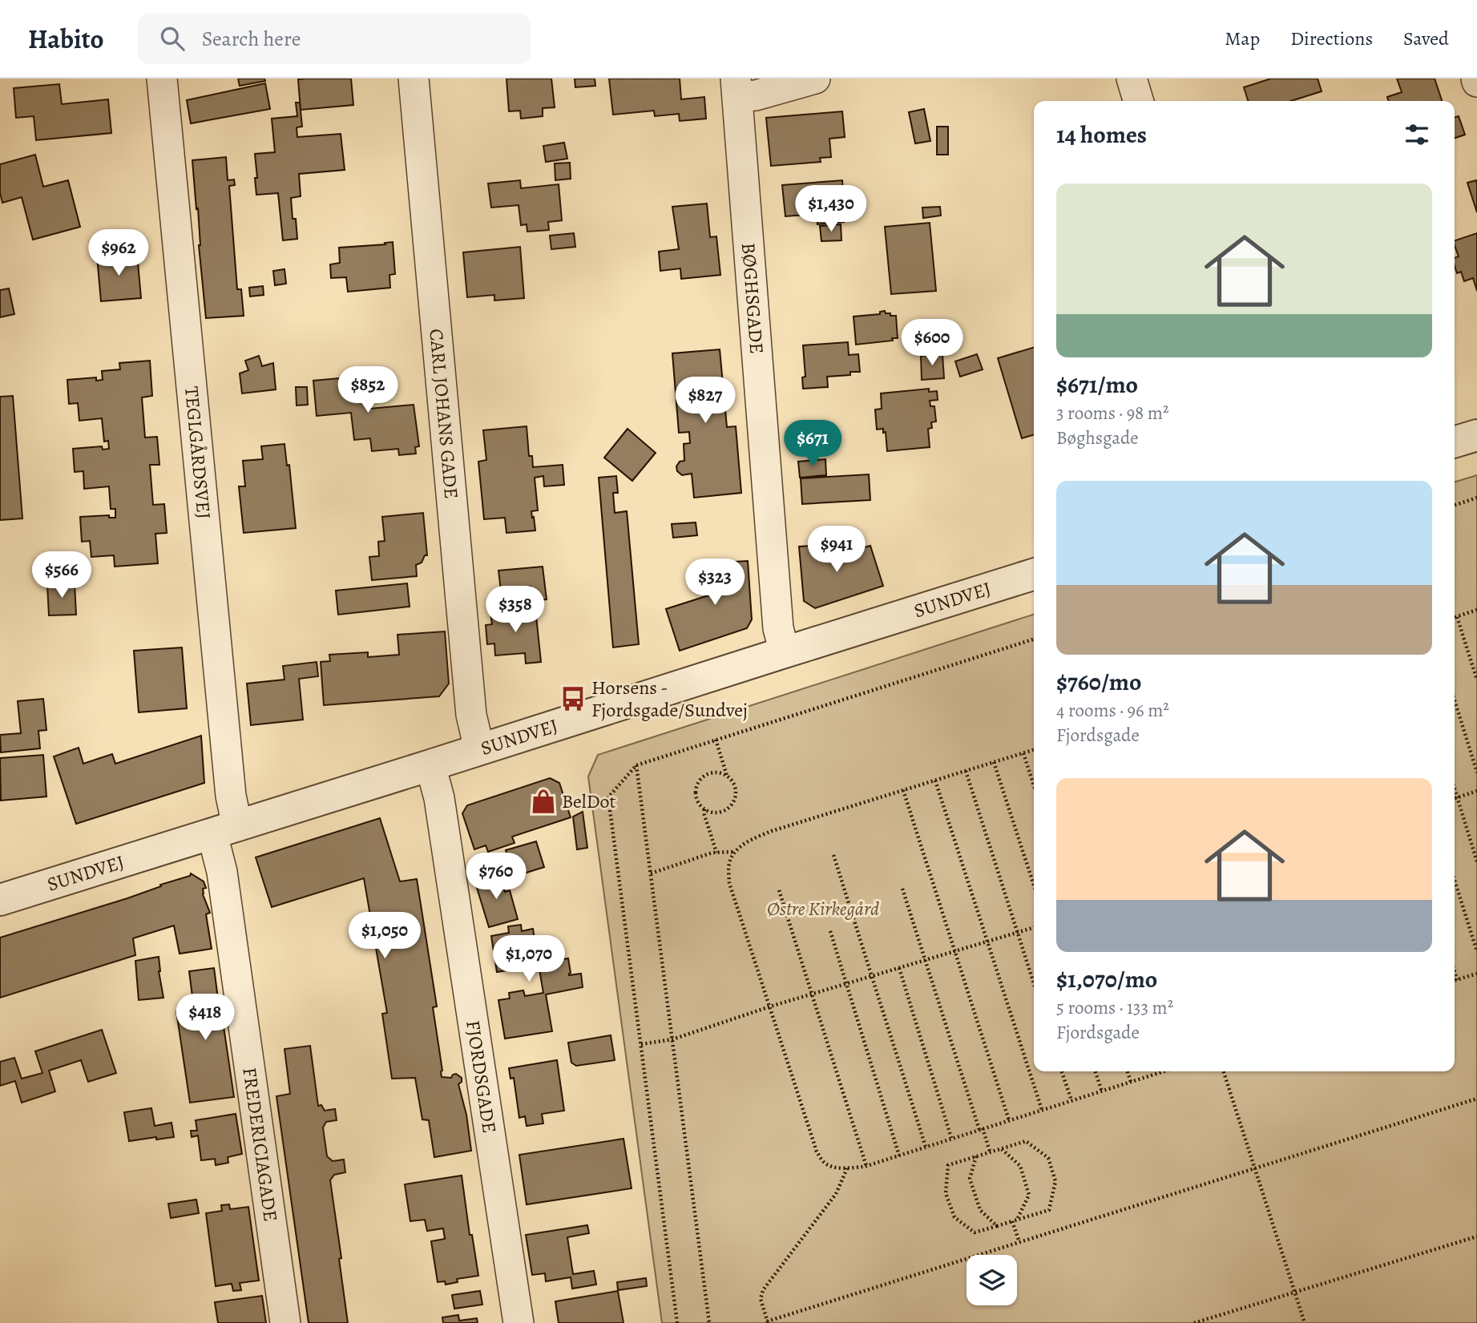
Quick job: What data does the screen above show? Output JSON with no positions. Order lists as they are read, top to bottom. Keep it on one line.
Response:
{"streets":{"street":["BØGHSGADE","CARL JOHANS GADE","TEGLGÅRDSVEJ","SUNDVEJ","FJORDSGADE","FREDERICIAGADE"]},"crossings":[["BØGHSGADE","SUNDVEJ"],["CARL JOHANS GADE","SUNDVEJ"],["TEGLGÅRDSVEJ","SUNDVEJ"],["TEGLGÅRDSVEJ","FREDERICIAGADE"],["SUNDVEJ","FJORDSGADE"],["SUNDVEJ","FREDERICIAGADE"]],"parks":["Østre Kirkegård"],"places":{"bus stop":["Horsens - Fjordsgade/Sundvej"],"shop":["BelDot"]},"page":{"header":"Habito","search":"Search here","nav":["Map","Directions","Saved"],"heading":"14 homes","list":[{"name":"$671/mo","note":"3 rooms · 98 m² · Bøghsgade"},{"name":"$760/mo","note":"4 rooms · 96 m² · Fjordsgade"},{"name":"$1,070/mo","note":"5 rooms · 133 m² · Fjordsgade"}],"price":["$1,430","$962","$600","$852","$827","$671","$941","$566","$323","$358","$760","$1,050","$1,070","$418"]}}
